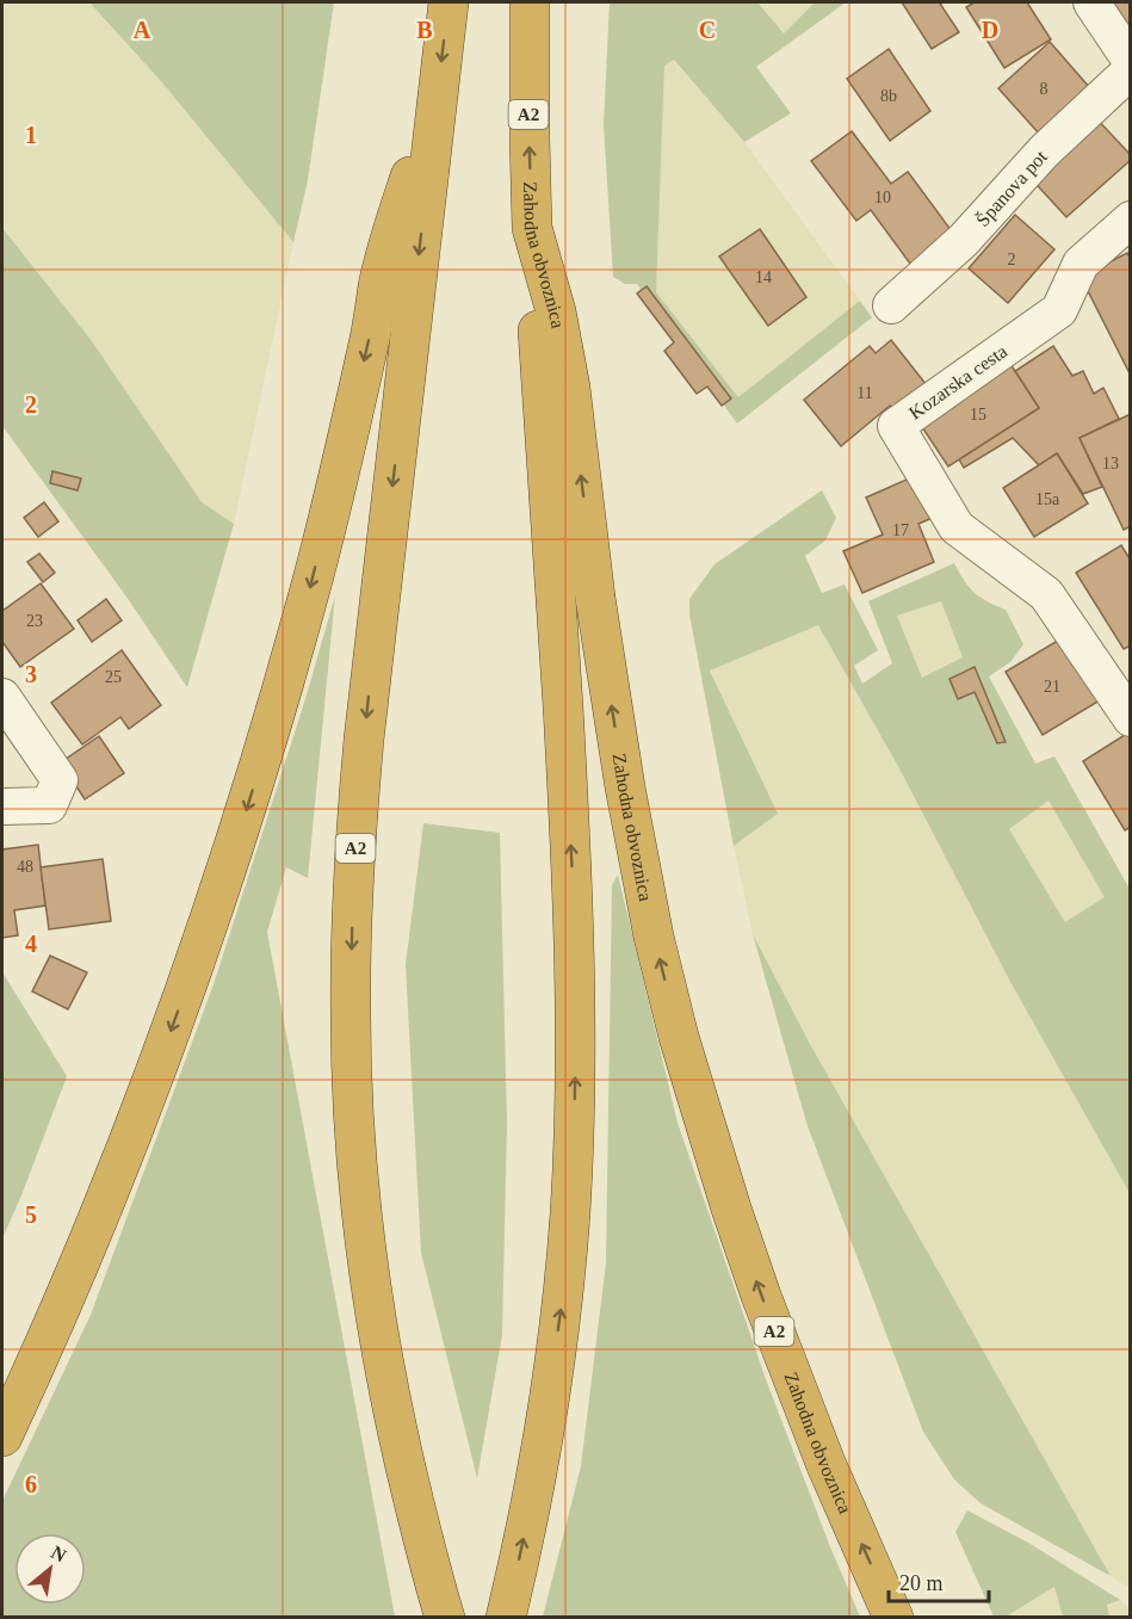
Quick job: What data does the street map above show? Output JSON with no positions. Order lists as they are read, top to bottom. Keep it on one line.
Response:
{"streets":{"highway":["A2","Zahodna obvoznica"],"street":["Španova pot","Kozarska cesta"]},"house_numbers":["8","8b","10","2","14","11","15","13","15a","17","23","25","21","48"],"scale_bar":"20 m","north":"top right","grid":{"columns":["A","B","C","D"],"rows":["1","2","3","4","5","6"]}}
